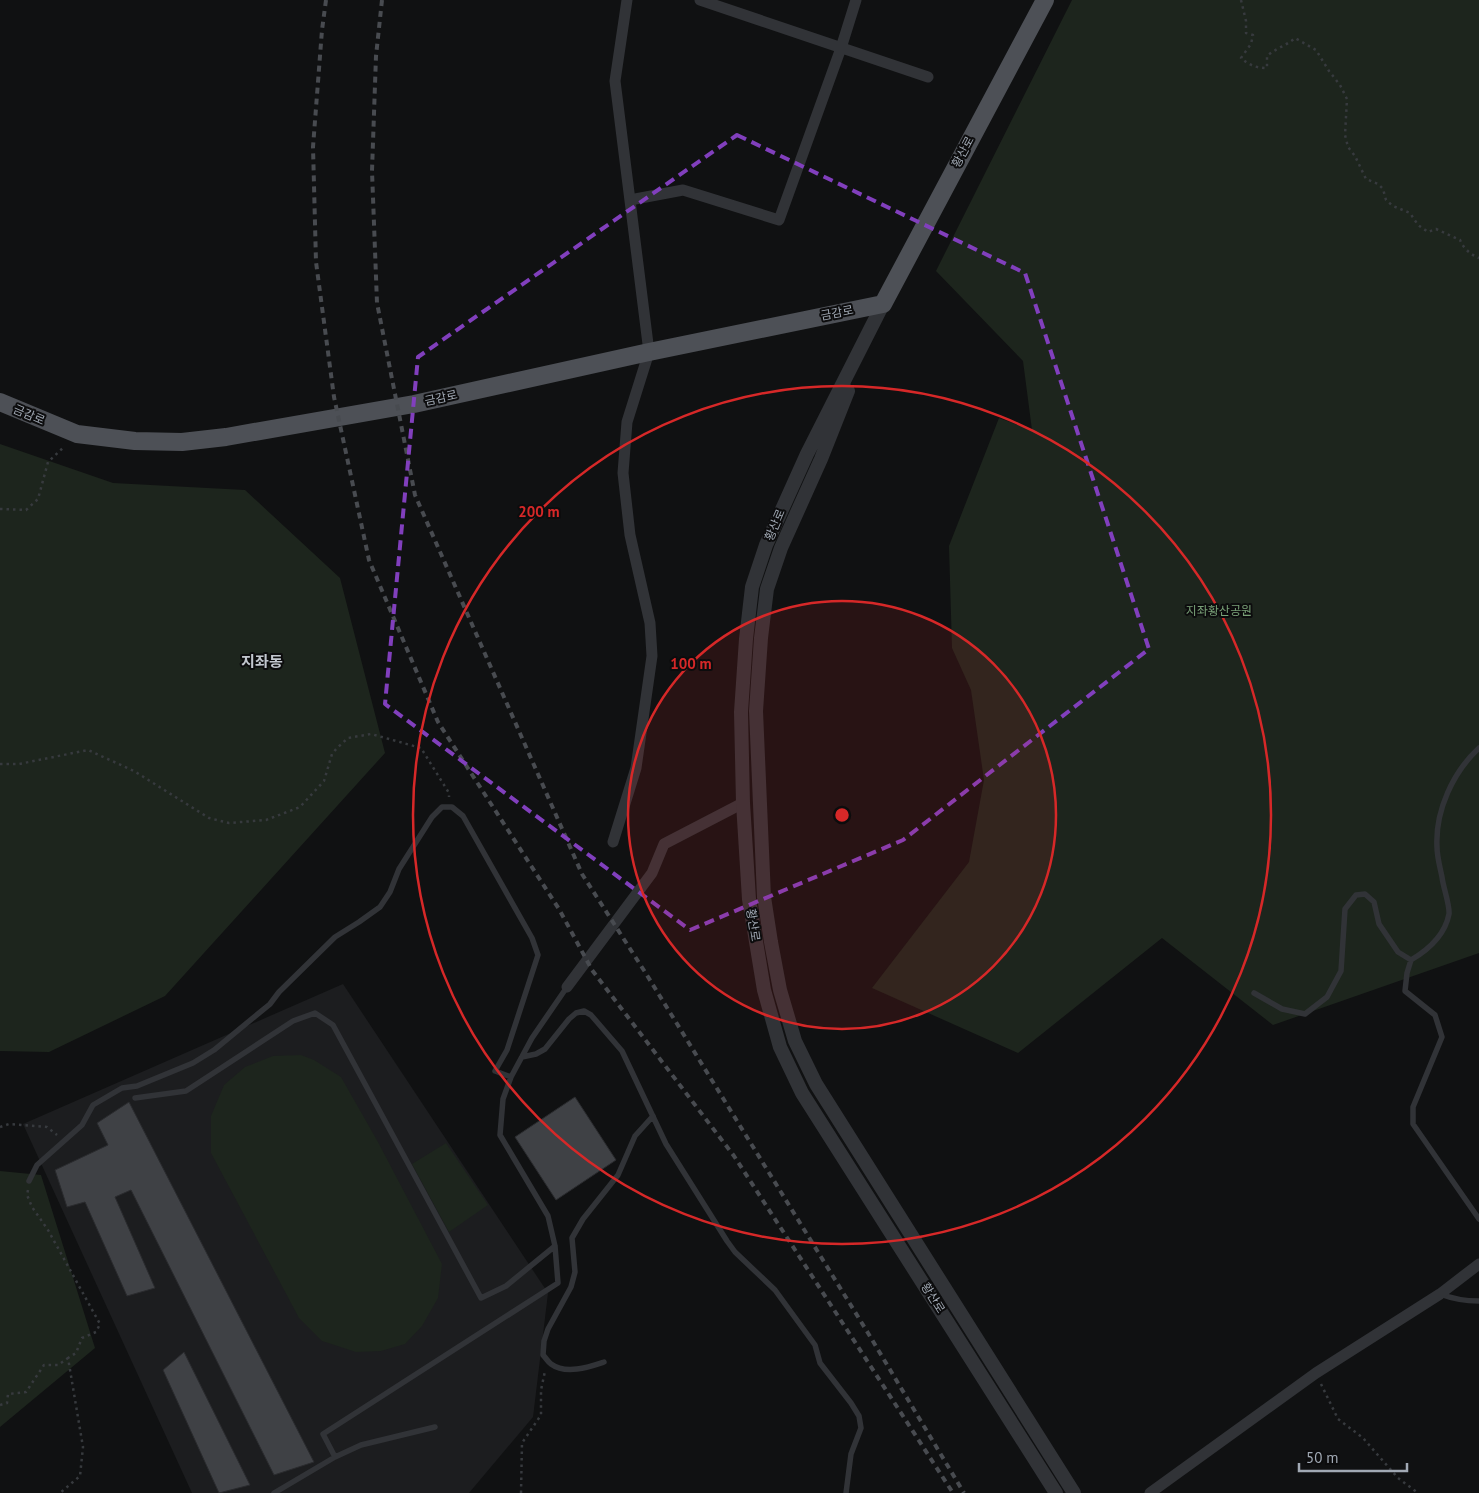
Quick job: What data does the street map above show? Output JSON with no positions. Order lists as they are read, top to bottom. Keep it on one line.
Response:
{"streets":{"main road":["황산로","금감로"]},"crossings":[["황산로","금감로"]],"districts":["지좌동"],"parks":["지좌황산공원"],"scale_bar":"50 m","rings":["200 m","100 m"]}
